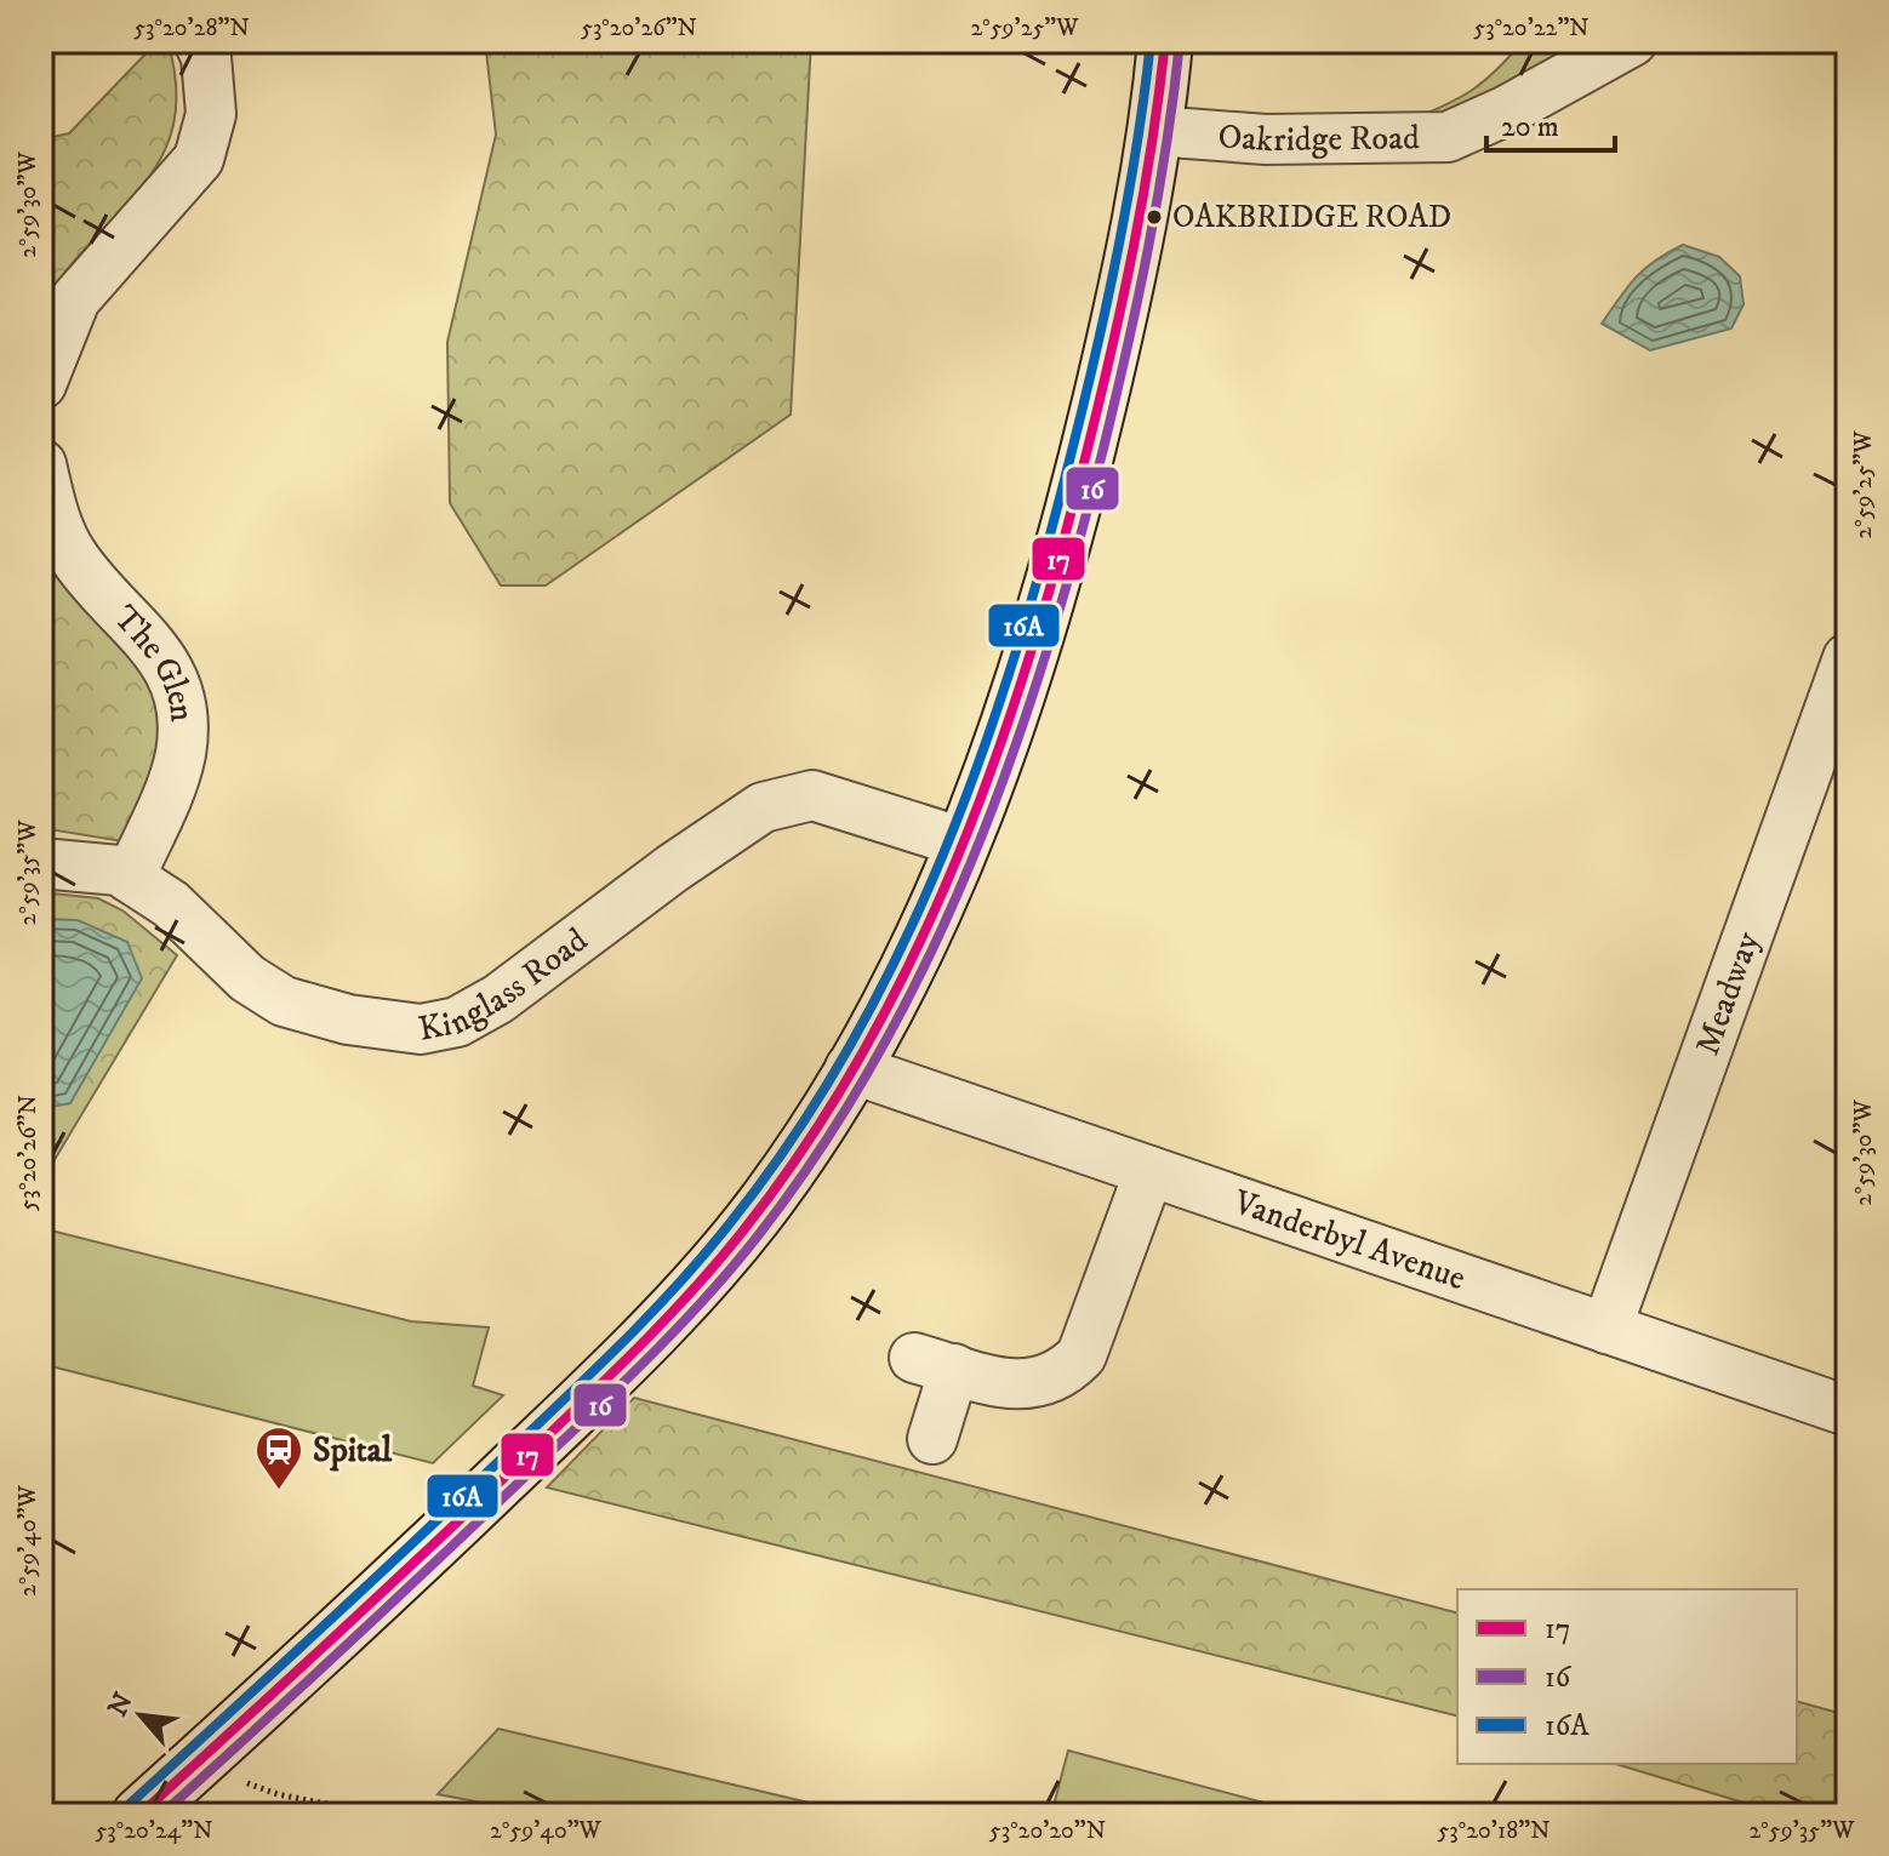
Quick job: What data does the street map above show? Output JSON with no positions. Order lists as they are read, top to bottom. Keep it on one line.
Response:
{"streets":{"street":["Oakridge Road","The Glen","Kinglass Road","Meadway","Vanderbyl Avenue"]},"crossings":[["The Glen","Kinglass Road"],["Meadway","Vanderbyl Avenue"]],"places":{"other":["OAKBRIDGE ROAD"],"station":["Spital"]},"lines":["transit line 17","transit line 16A","transit line 16"],"legend":["17","16","16A"],"scale_bar":"20 m","north":"top left","coordinates":["53°20'28\"N","53°20'26\"N","2°59'25\"W","53°20'22\"N","2°59'30\"W","2°59'35\"W","2°59'40\"W","53°20'24\"N","53°20'20\"N","53°20'18\"N"]}
